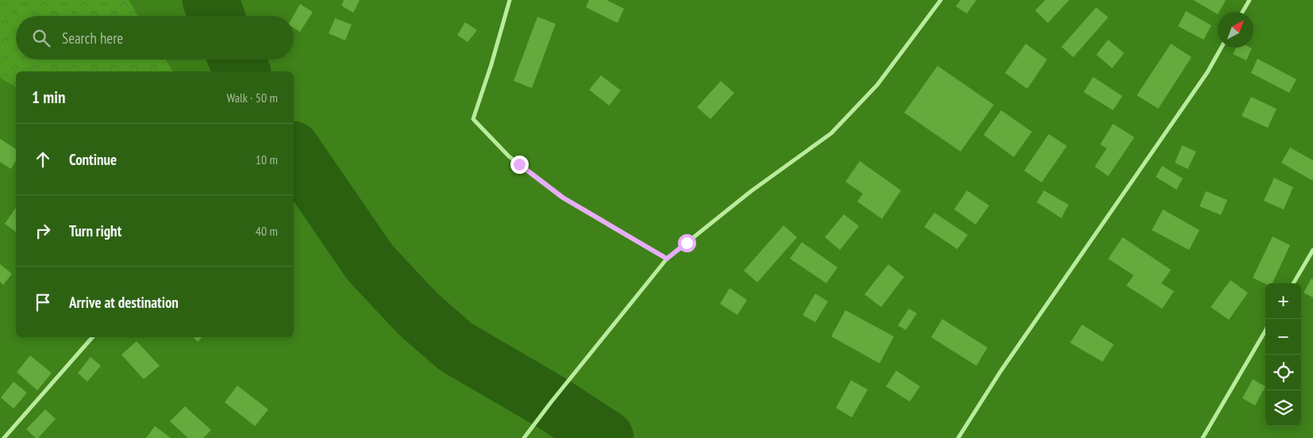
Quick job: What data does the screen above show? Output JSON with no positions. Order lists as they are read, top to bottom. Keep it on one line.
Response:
{"north":"top right","page":{"search":"Search here","heading":["1 min","Walk · 50 m"],"list":[["Continue","10 m"],["Turn right","40 m"],"Arrive at destination"],"map_buttons":["+","−"]}}
